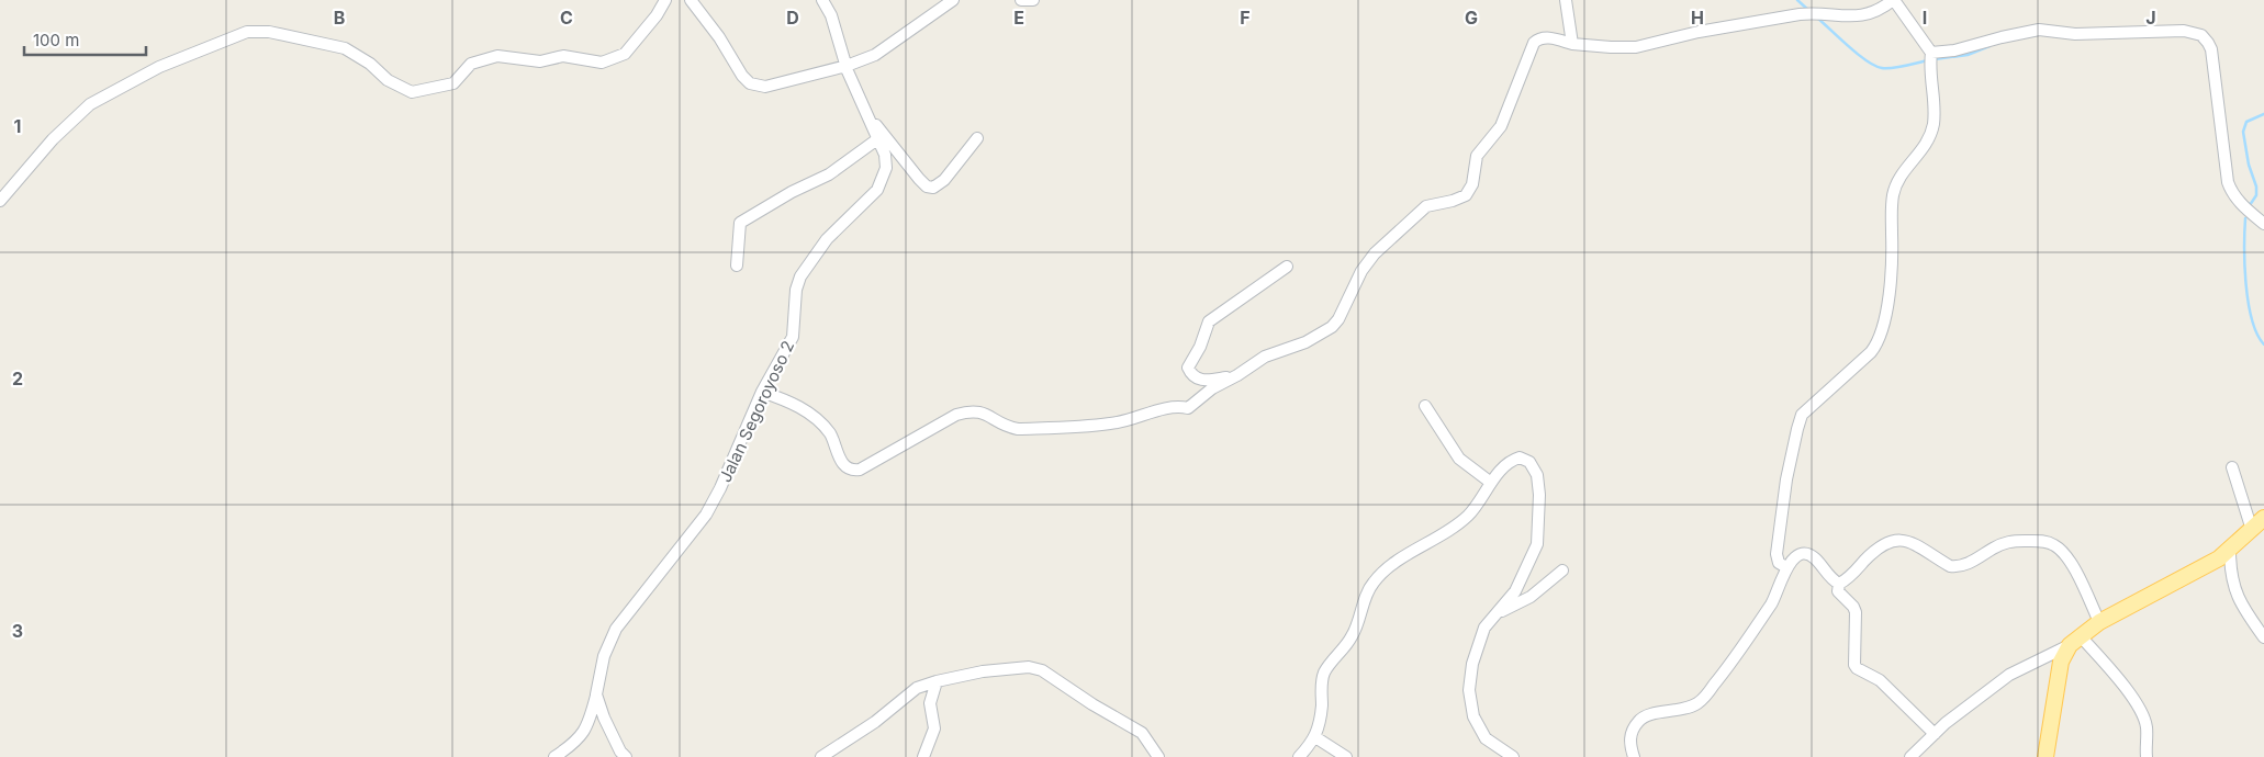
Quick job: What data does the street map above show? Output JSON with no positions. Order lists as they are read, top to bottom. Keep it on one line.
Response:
{"streets":{"street":["Jalan Segoroyoso 2"]},"scale_bar":"100 m","grid":{"columns":["B","C","D","E","F","G","H","I","J"],"rows":["1","2","3"]}}
